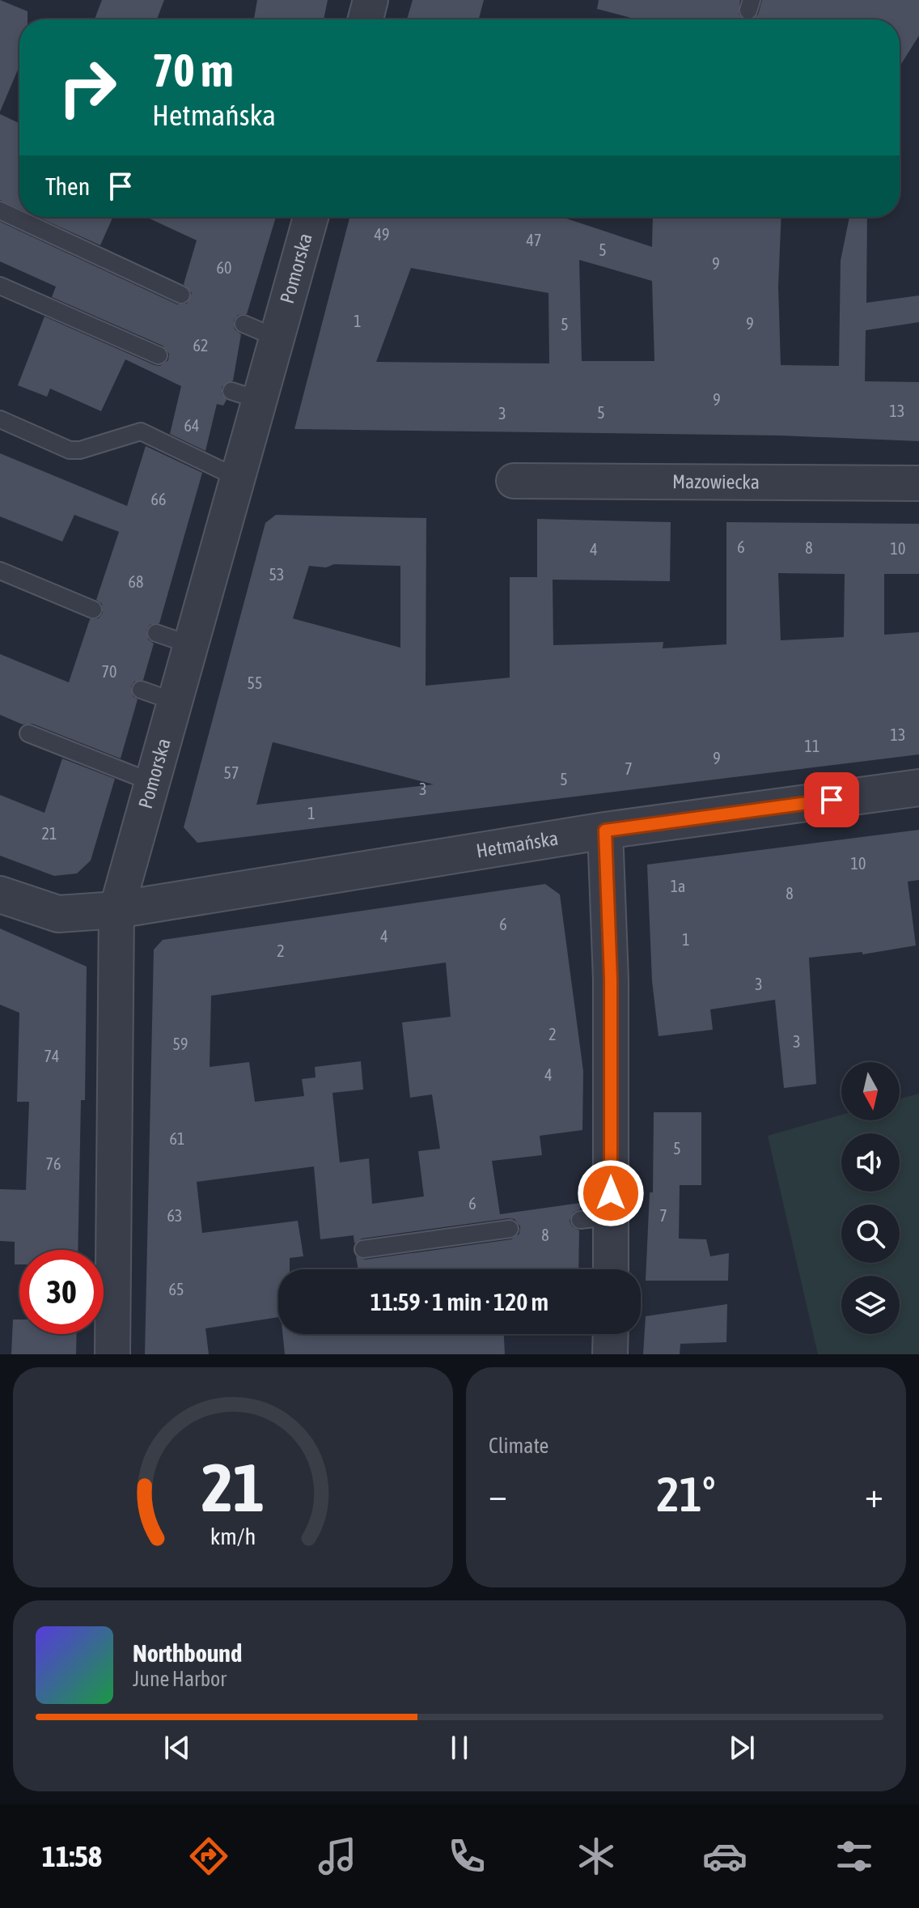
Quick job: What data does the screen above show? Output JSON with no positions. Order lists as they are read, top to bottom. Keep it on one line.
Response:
{"streets":{"street":["Pomorska","Mazowiecka","Hetmańska"]},"crossings":[["Pomorska","Hetmańska"]],"house_numbers":["49","47","5","9","60","1","9","5","62","9","13","5","3","64","66","6","8","10","4","53","68","70","55","13","11","9","7","57","5","3","1","21","10","1a","8","6","4","1","2","3","2","3","59","74","4","61","5","76","6","63","7","8","65"],"north":"bottom","page":{"turn":["70 m","Hetmańska"],"then":"Then","limit":"30","trip":"11:59 · 1 min · 120 m","tile":"Climate","heat":["−","21°","+"],"song":["Northbound","June Harbor"],"tabs":"11:58","gauge":["21","km/h"]}}
